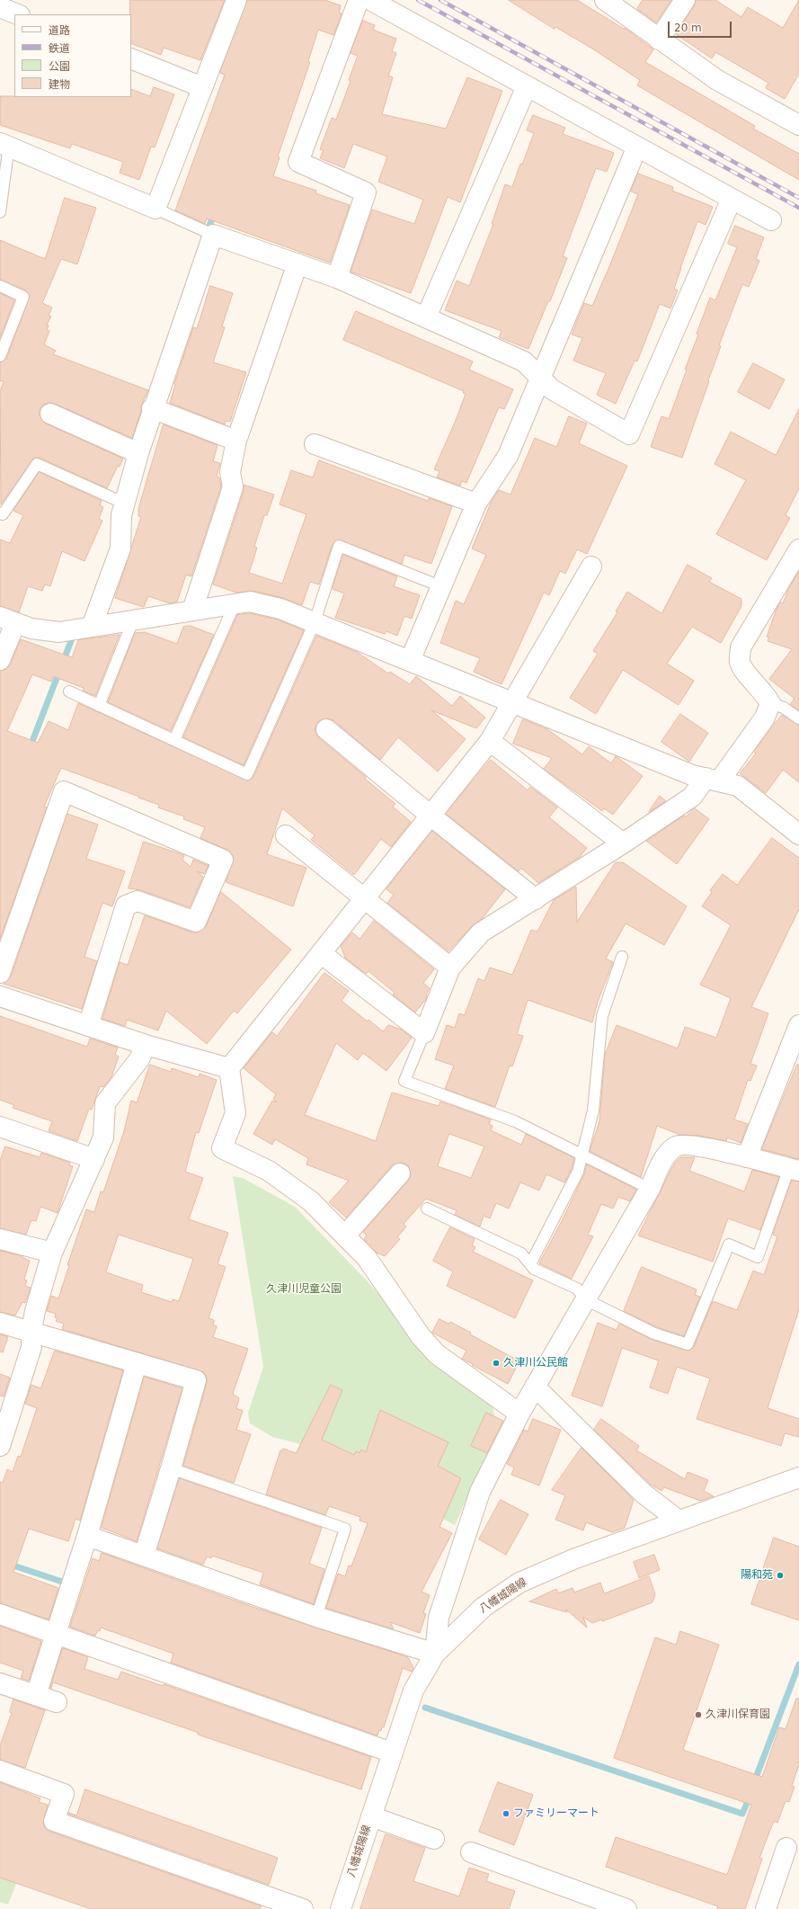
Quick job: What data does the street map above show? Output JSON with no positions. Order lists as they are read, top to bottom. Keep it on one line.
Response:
{"streets":{"street":["八幡城陽線"]},"parks":["久津川児童公園"],"places":["久津川公民館","陽和苑","久津川保育園","ファミリーマート"],"legend":["道路","鉄道","公園","建物"],"scale_bar":"20 m"}
